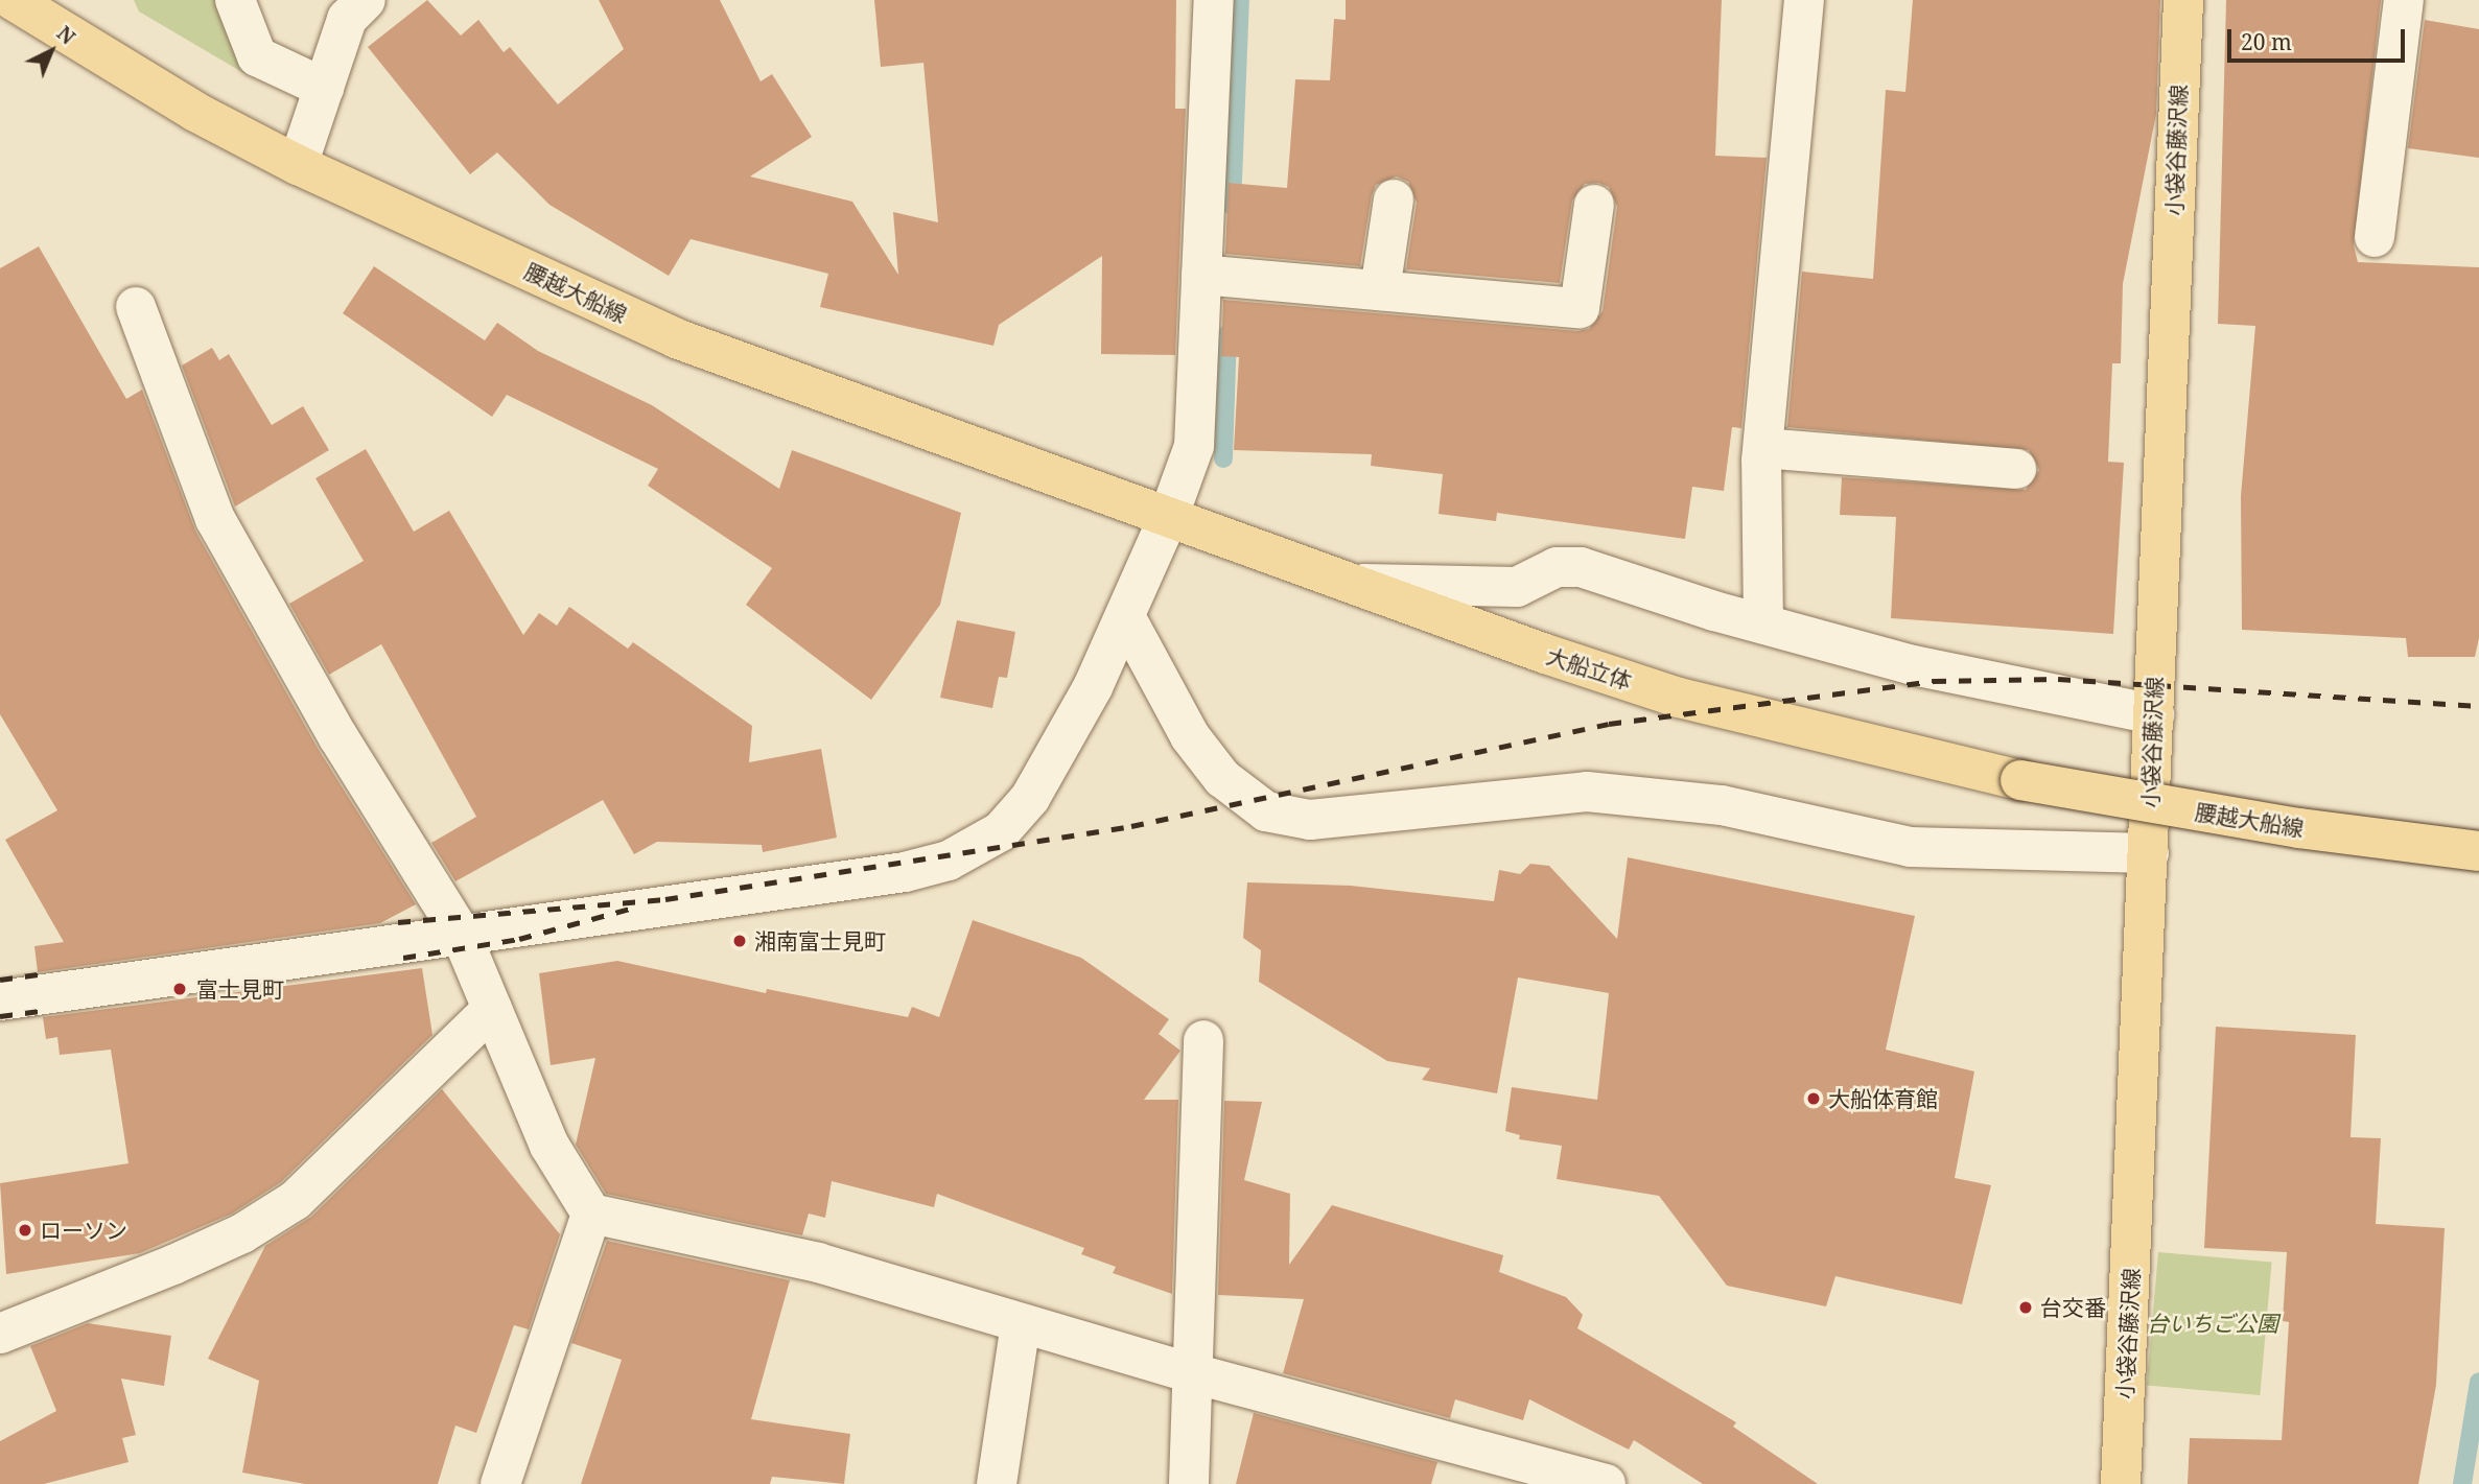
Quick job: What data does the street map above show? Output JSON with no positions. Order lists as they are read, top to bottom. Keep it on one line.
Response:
{"streets":{"main road":["小袋谷藤沢線","腰越大船線","大船立体"]},"crossings":[["腰越大船線","大船立体"]],"parks":["台いちご公園"],"places":["湘南富士見町","富士見町","大船体育館","ローソン","台交番"],"scale_bar":"20 m","north":"top right"}
